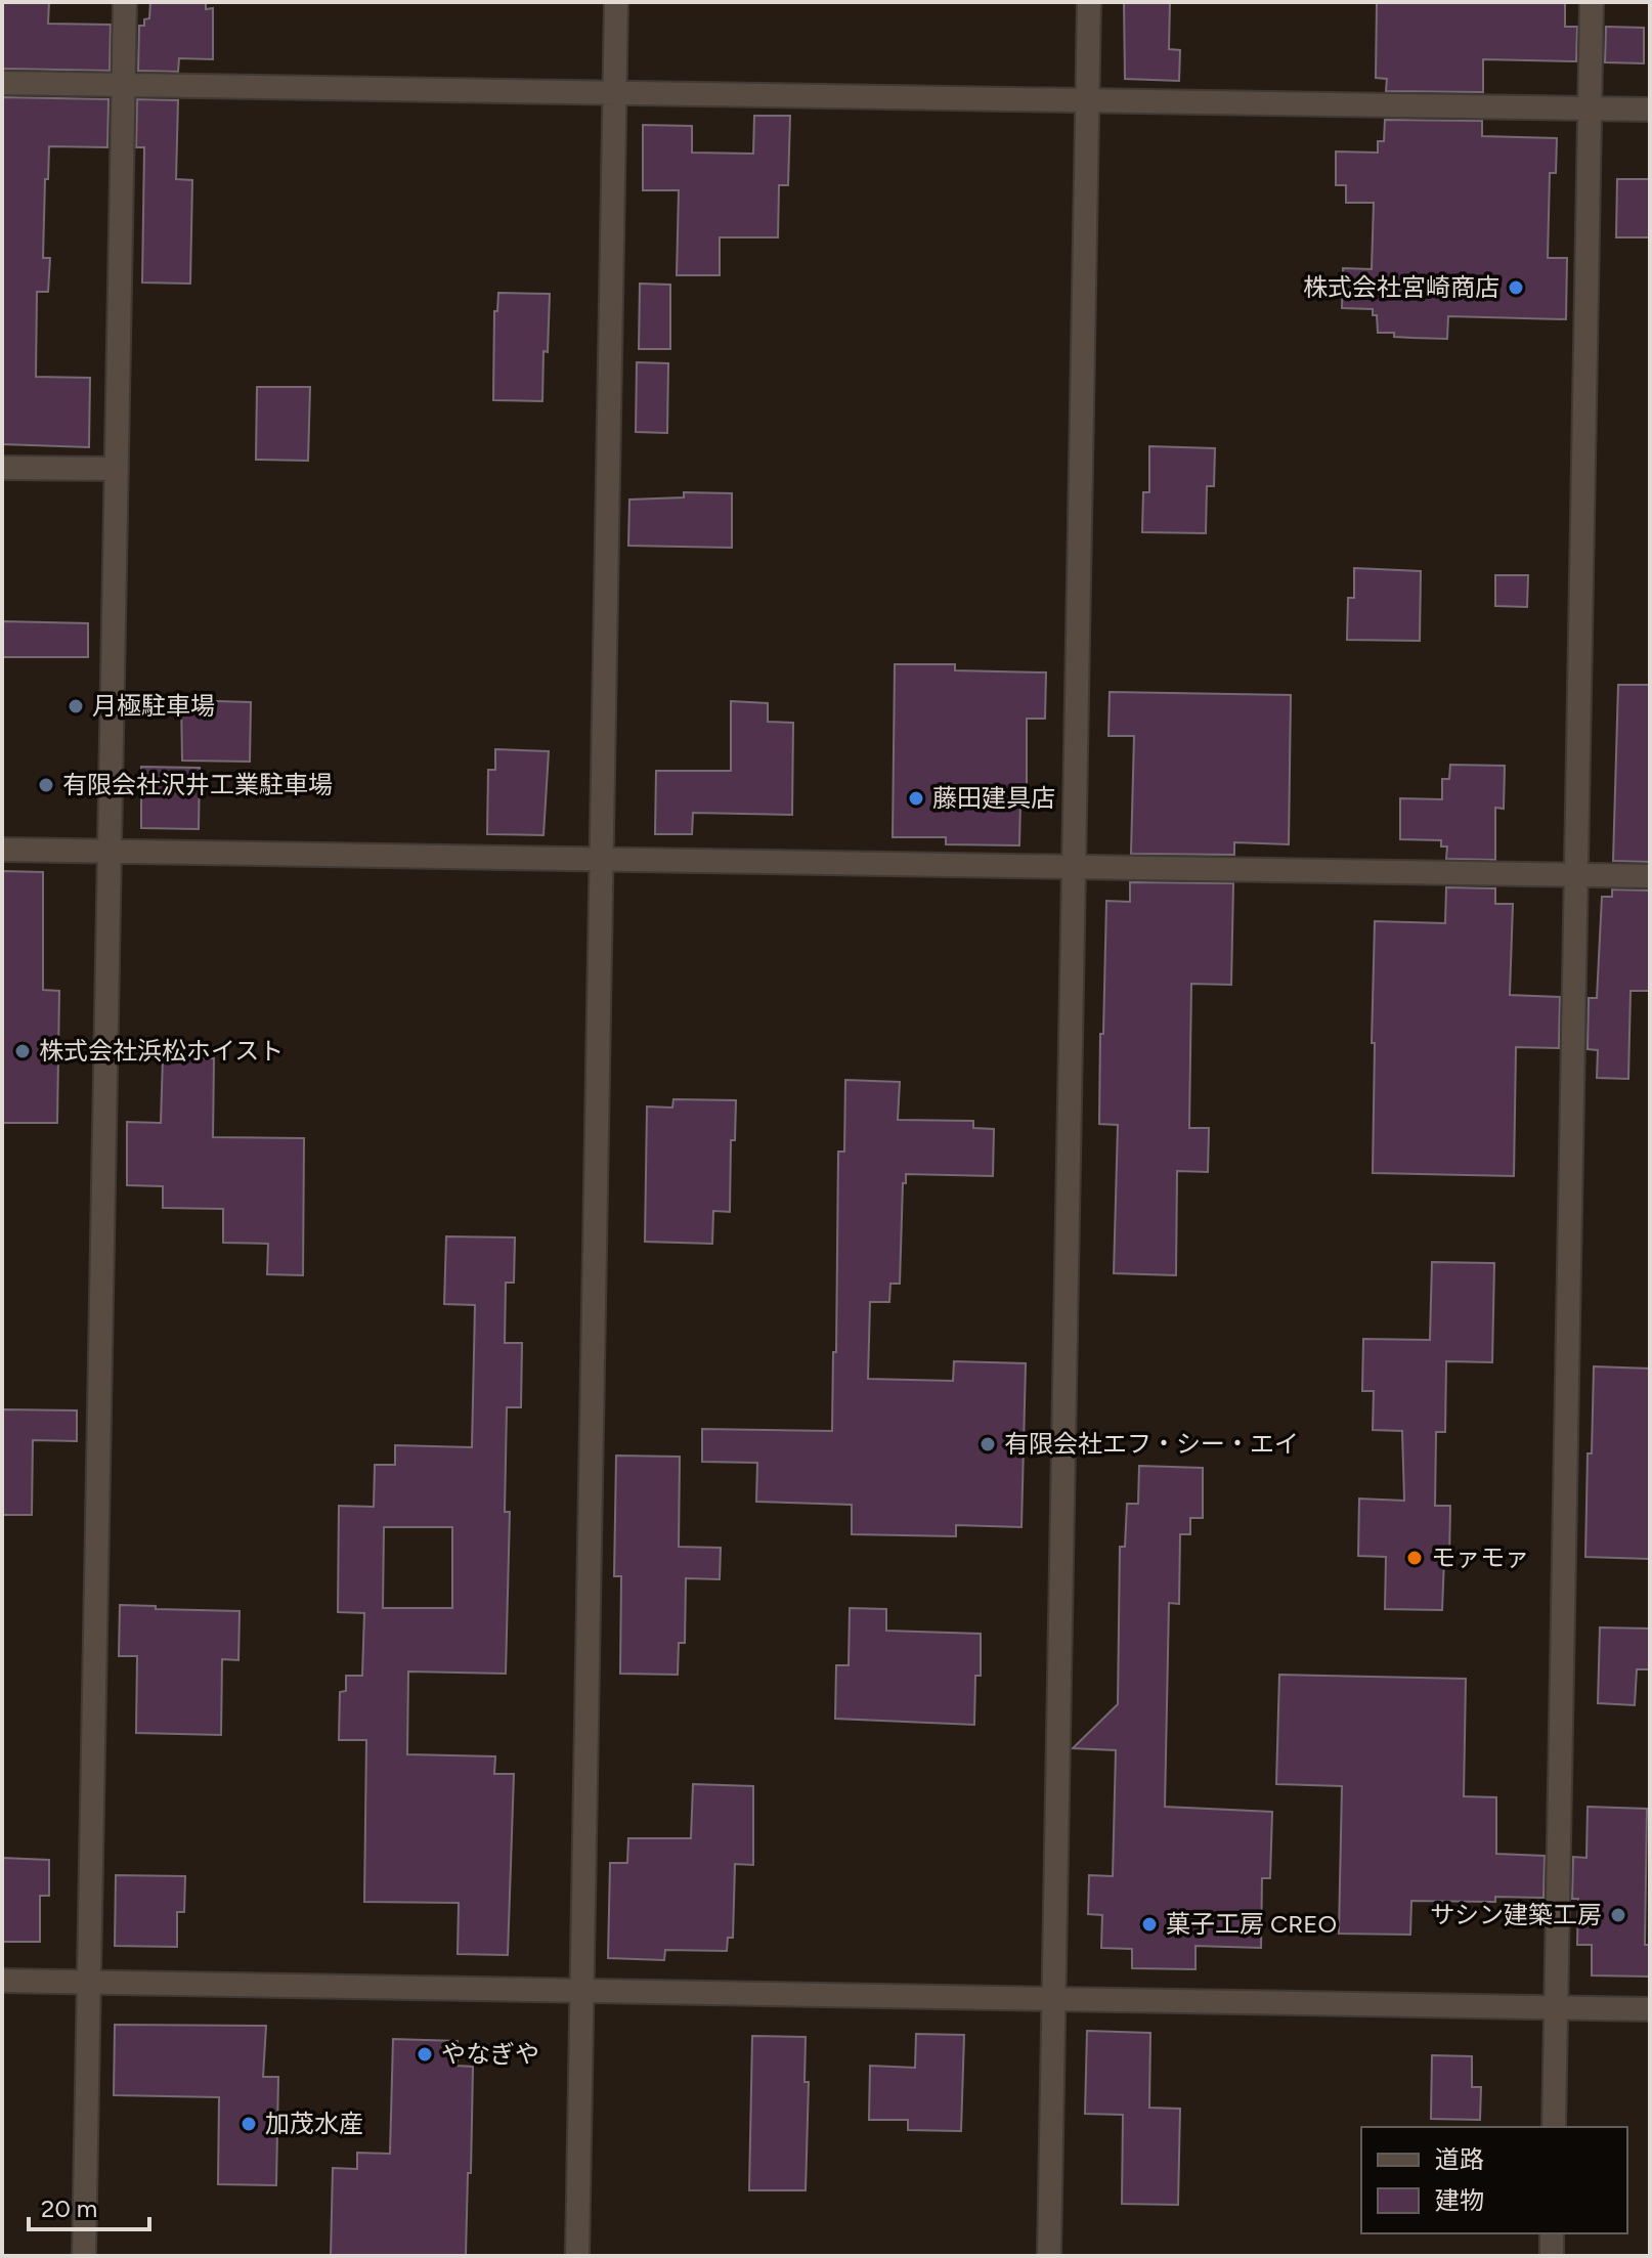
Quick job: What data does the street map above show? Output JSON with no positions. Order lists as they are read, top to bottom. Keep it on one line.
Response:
{"places":["株式会社宮崎商店","月極駐車場","有限会社沢井工業駐車場","藤田建具店","株式会社浜松ホイスト","有限会社エフ・シー・エイ","モァモァ","サシン建築工房","菓子工房 CREO","やなぎや","加茂水産"],"legend":["道路","建物"],"scale_bar":"20 m"}
